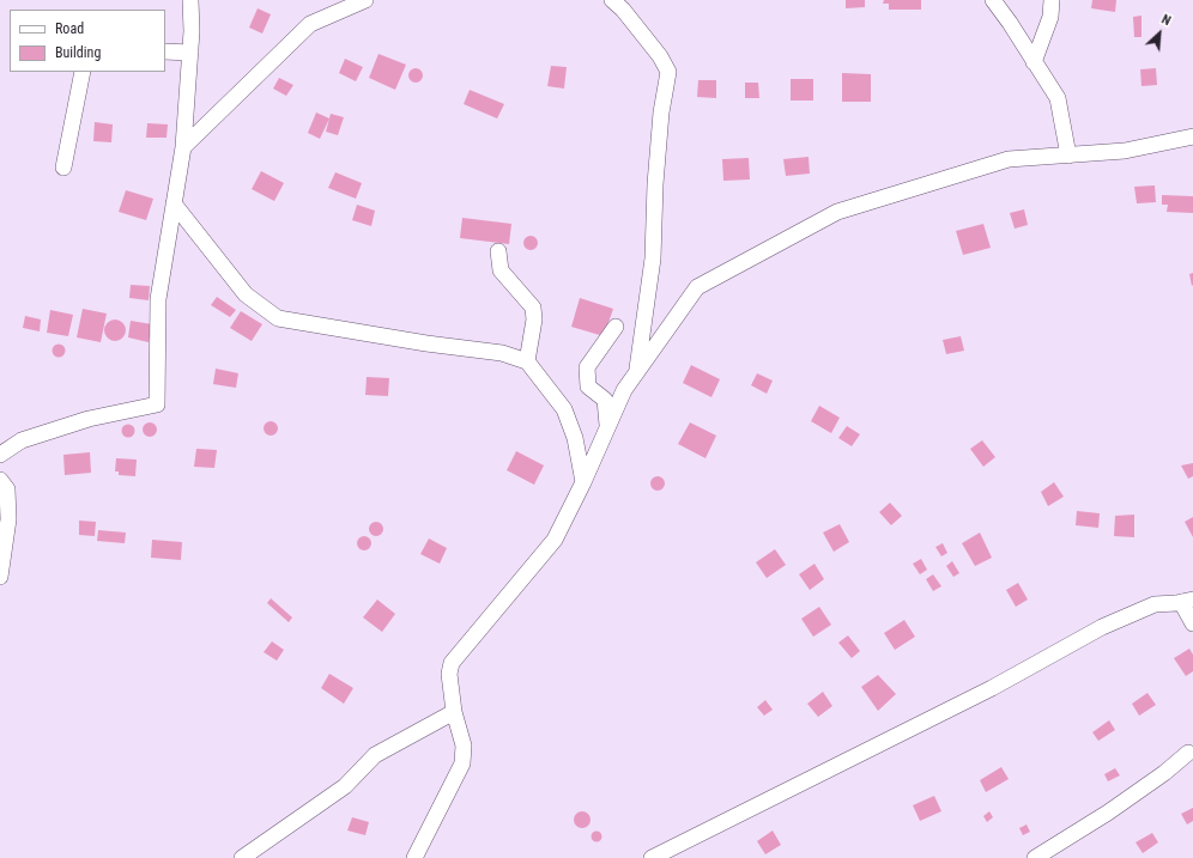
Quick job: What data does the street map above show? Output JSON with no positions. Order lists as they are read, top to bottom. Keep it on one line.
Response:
{"legend":["Road","Building"],"north":"top right"}
